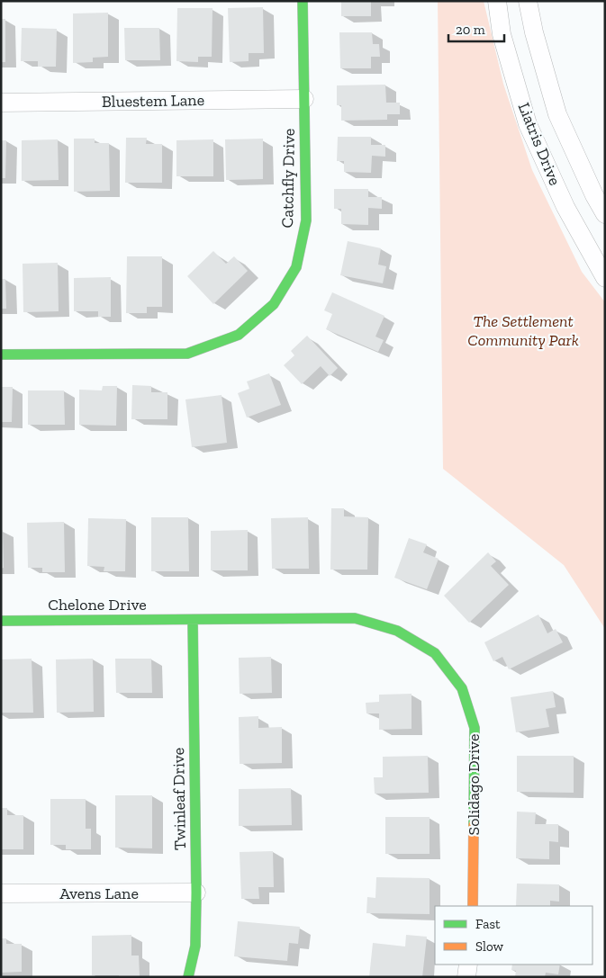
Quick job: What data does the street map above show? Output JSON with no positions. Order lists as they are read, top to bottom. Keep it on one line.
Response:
{"streets":{"street":["Bluestem Lane","Liatris Drive","Catchfly Drive","Chelone Drive","Solidago Drive","Twinleaf Drive","Avens Lane"]},"crossings":[["Bluestem Lane","Catchfly Drive"],["Chelone Drive","Solidago Drive"],["Chelone Drive","Twinleaf Drive"],["Solidago Drive","Twinleaf Drive"],["Twinleaf Drive","Avens Lane"]],"parks":["The Settlement Community Park"],"legend":["Fast","Slow"],"scale_bar":"20 m"}
